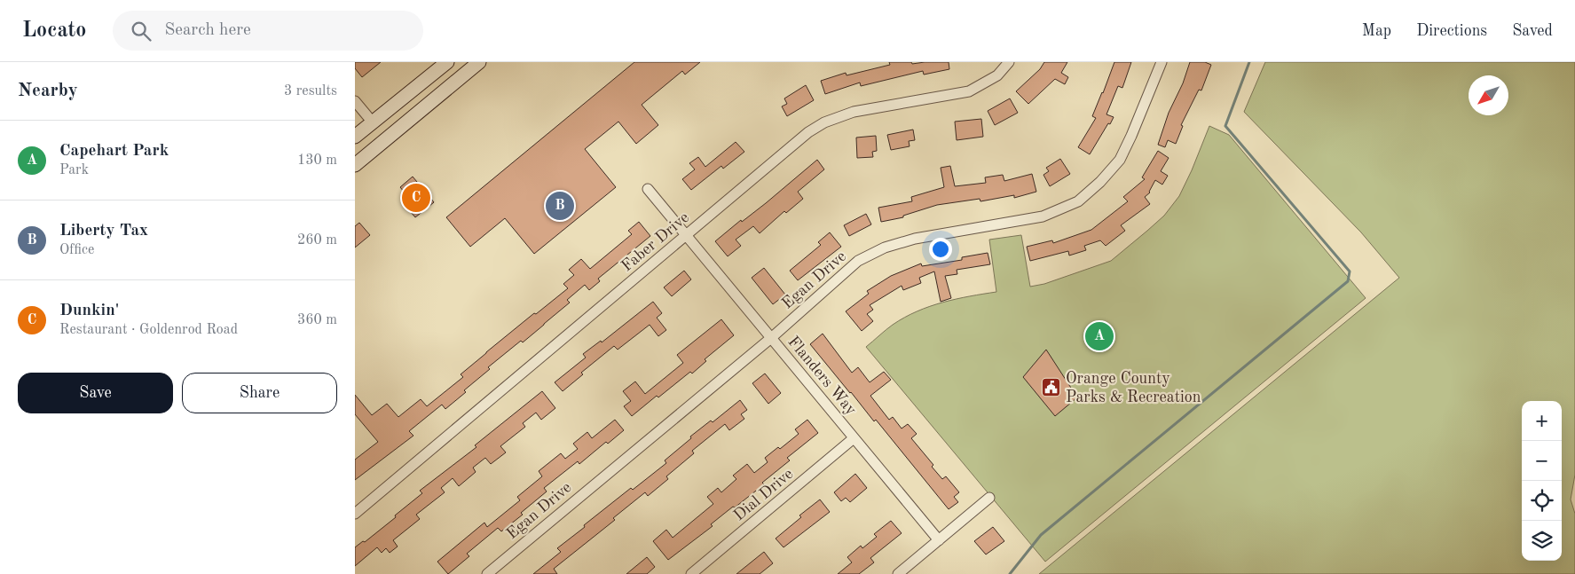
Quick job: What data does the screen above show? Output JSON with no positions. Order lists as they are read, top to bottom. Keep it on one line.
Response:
{"streets":{"street":["Faber Drive","Egan Drive","Flanders Way","Dial Drive"]},"crossings":[["Faber Drive","Flanders Way"],["Egan Drive","Flanders Way"],["Flanders Way","Dial Drive"]],"places":{"public building":["Orange County Parks & Recreation"]},"north":"bottom left","page":{"header":"Locato","search":"Search here","nav":["Map","Directions","Saved"],"heading":["Nearby","3 results"],"list":[{"mark":"A","name":"Capehart Park","note":"Park","value":"130 m"},{"mark":"B","name":"Liberty Tax","note":"Office","value":"260 m"},{"mark":"C","name":"Dunkin'","note":"Restaurant · Goldenrod Road","value":"360 m"}],"pins":["C","B","A"],"buttons":["Save","Share"],"map_buttons":["+","−"]}}
